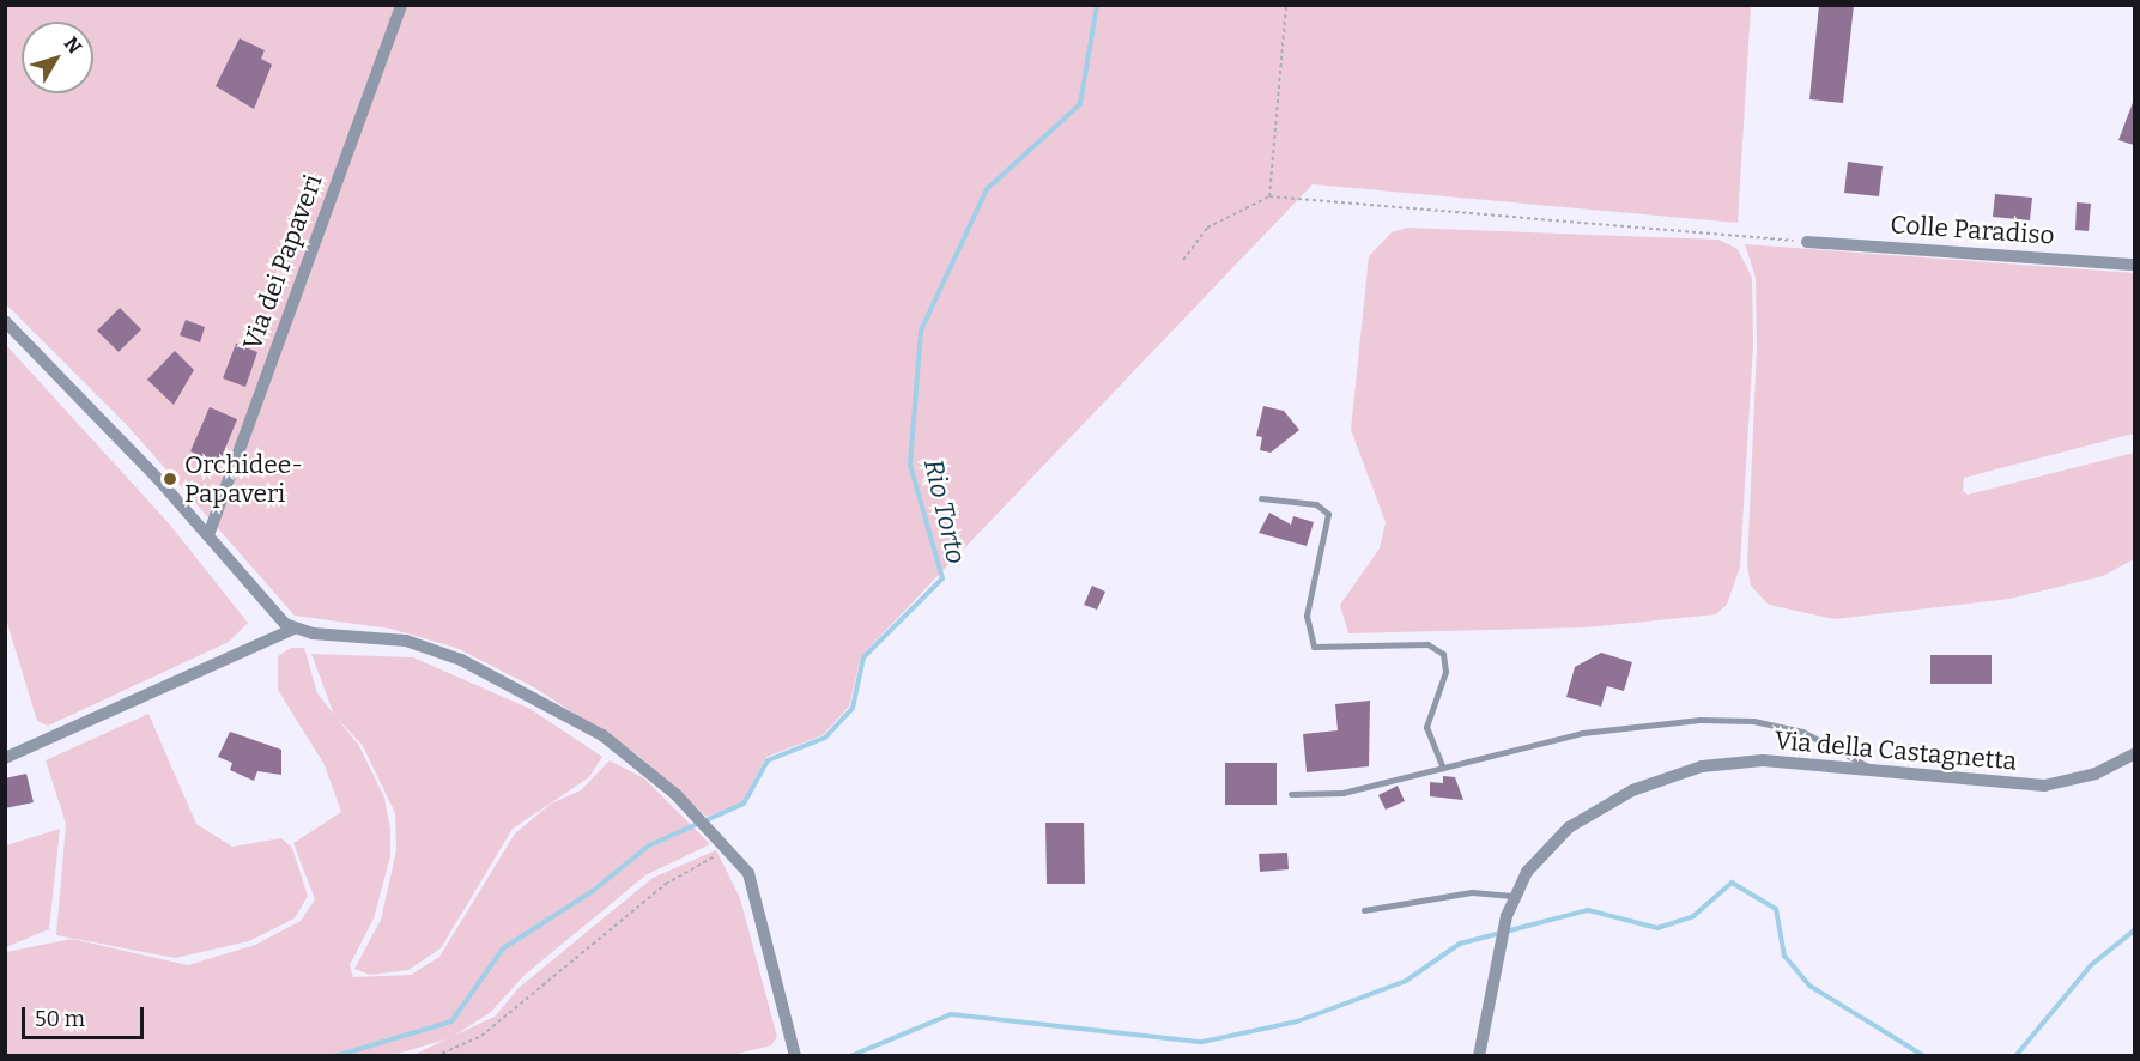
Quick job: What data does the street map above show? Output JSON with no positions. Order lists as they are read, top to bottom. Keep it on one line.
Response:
{"streets":{"street":["Colle Paradiso","Via dei Papaveri","Via della Castagnetta"]},"water":["Rio Torto"],"places":["Orchidee- Papaveri"],"scale_bar":"50 m","north":"top right"}
